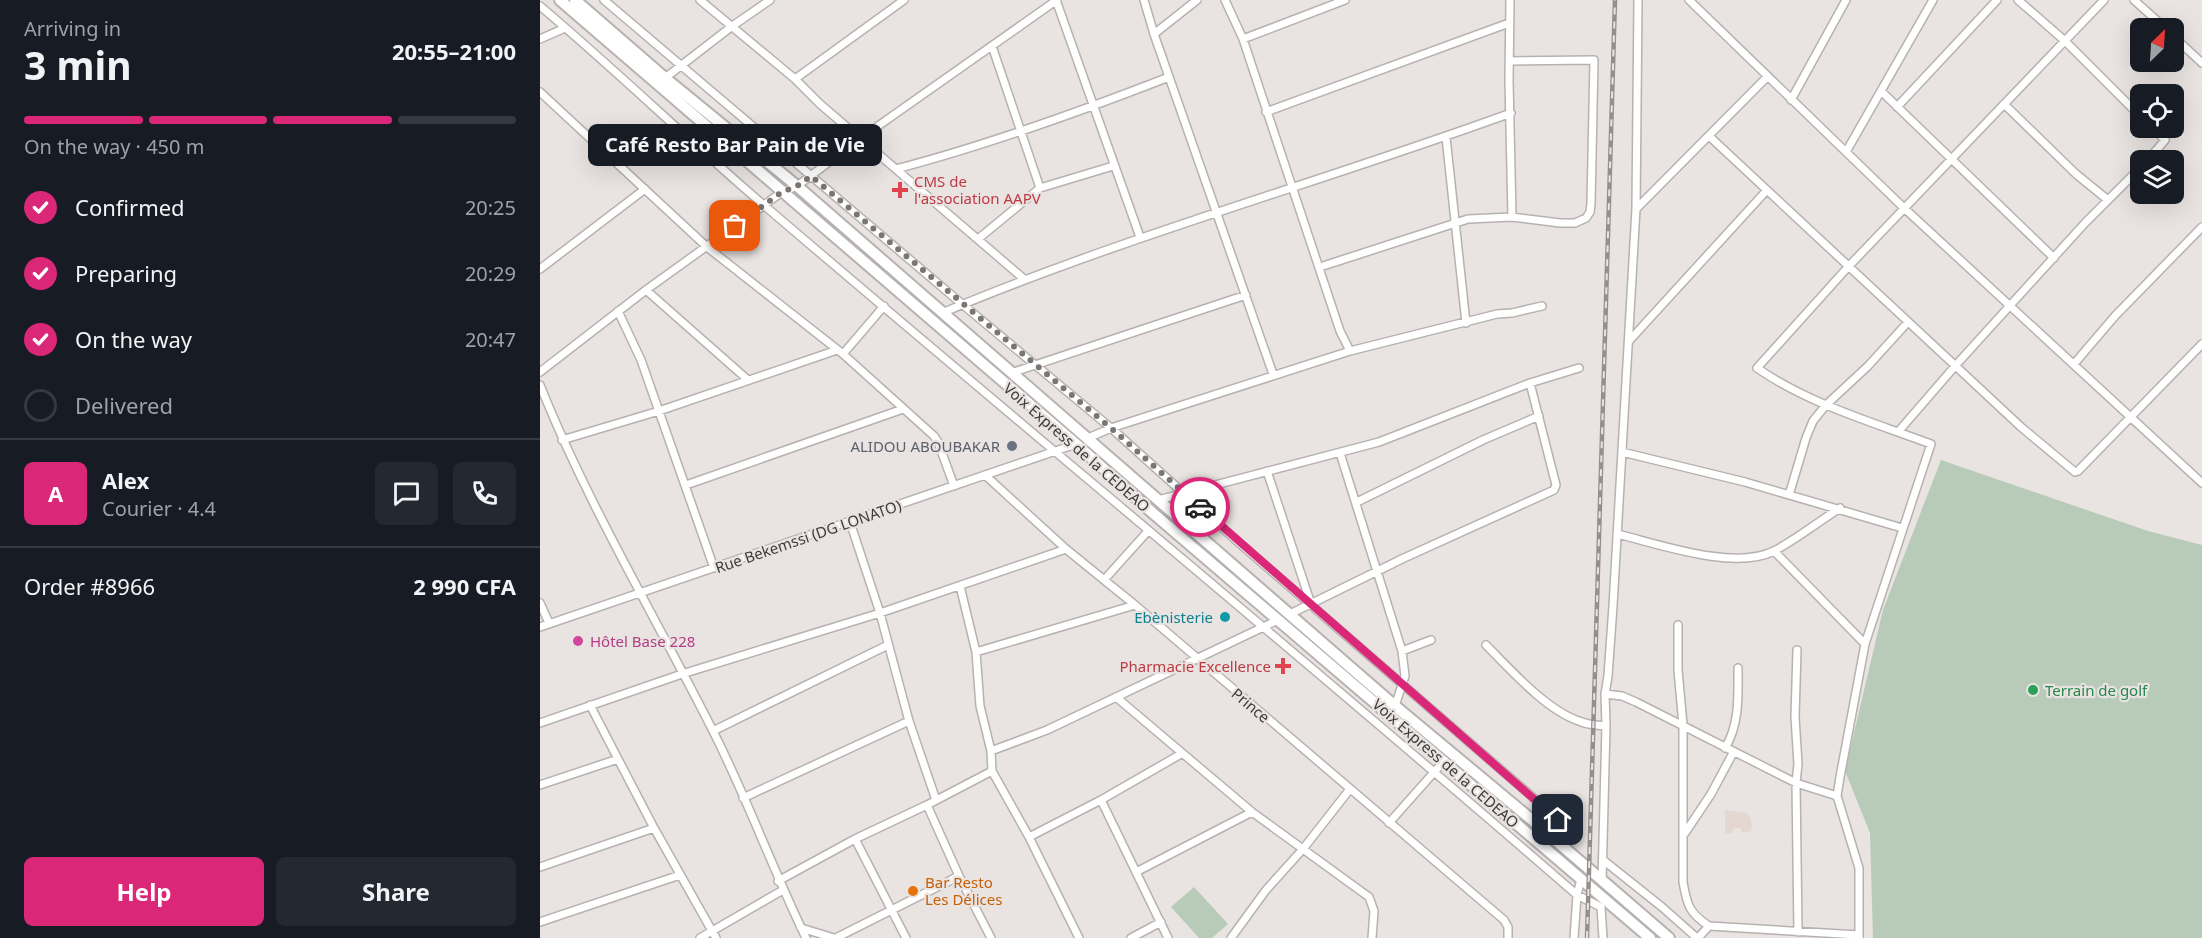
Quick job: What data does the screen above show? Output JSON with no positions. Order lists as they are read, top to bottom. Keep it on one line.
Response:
{"streets":{"main road":["Voix Express de la CEDEAO"],"street":["Rue Bekemssi (DG LONATO)","Prince"]},"crossings":[["Voix Express de la CEDEAO","Rue Bekemssi (DG LONATO)"],["Rue Bekemssi (DG LONATO)","Prince"]],"places":{"health":["CMS de l'association AAPV","Pharmacie Excellence"],"other":["Café Resto Bar Pain de Vie","ALIDOU ABOUBAKAR","Ebènisterie","Hôtel Base 228","Terrain de golf","Bar Resto Les Délices"]},"north":"top right","page":{"heading":["3 min","Arriving in","20:55–21:00"],"panel":["Alex","Courier · 4.4","Order #8966","2 990 CFA"],"bar":"On the way · 450 m","bubble":"Café Resto Bar Pain de Vie","list":[["Confirmed","20:25"],["Preparing","20:29"],["On the way","20:47"],"Delivered"],"round":"A","buttons":["Help","Share"]}}
